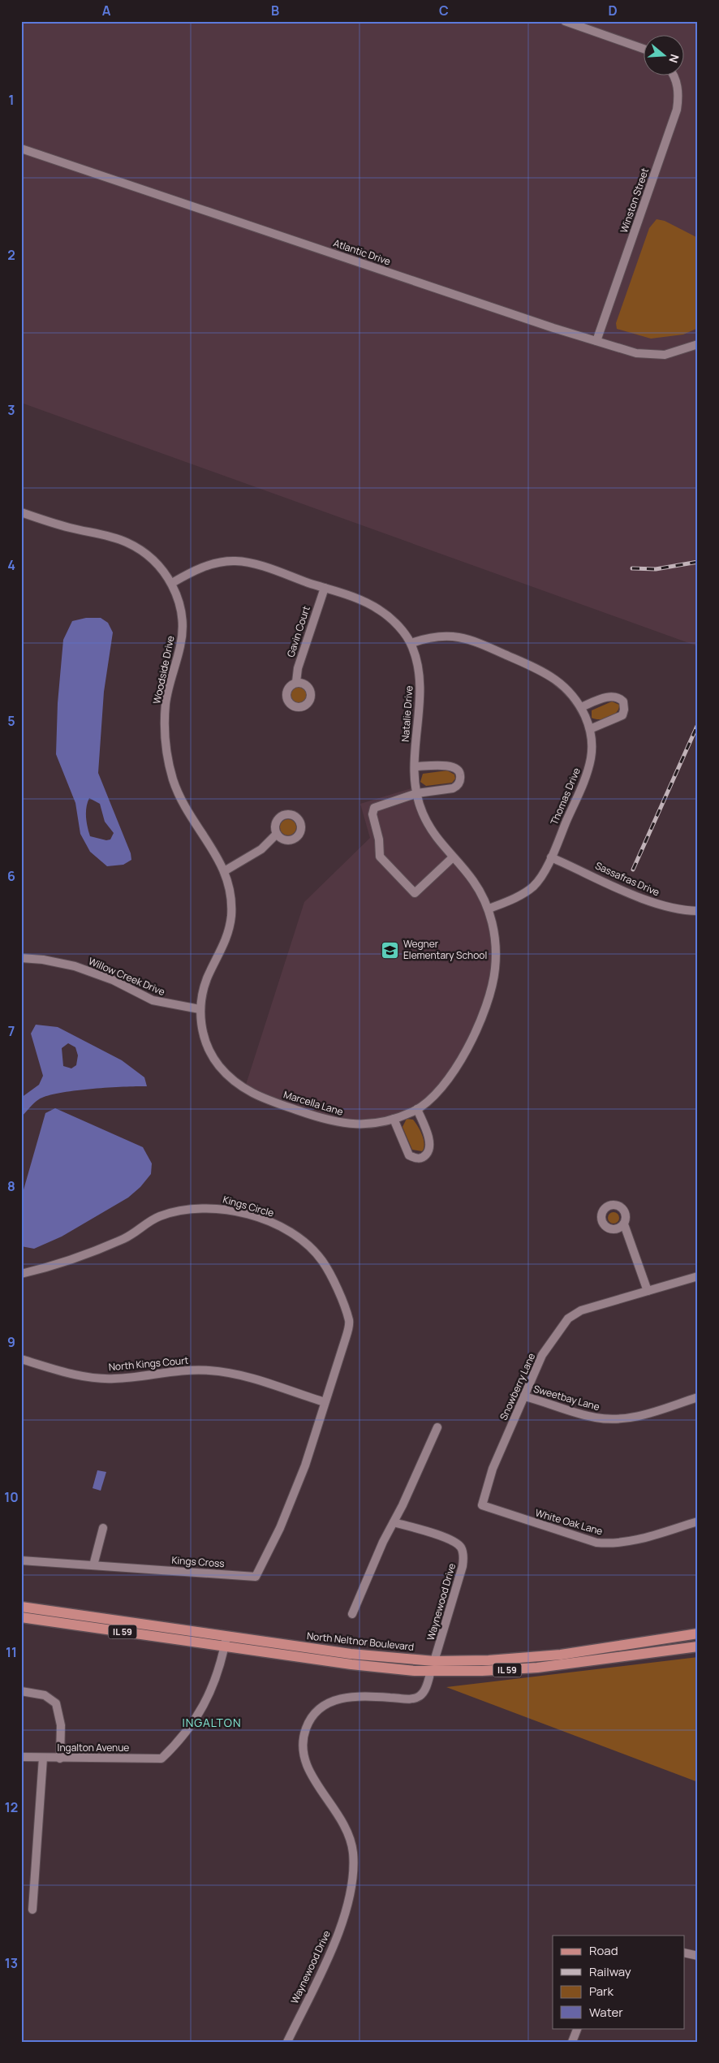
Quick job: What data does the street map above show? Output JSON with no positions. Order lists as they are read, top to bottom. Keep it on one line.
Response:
{"streets":{"main road":["IL 59","North Neltnor Boulevard"],"street":["Winston Street","Atlantic Drive","Gavin Court","Woodside Drive","Natalie Drive","Thomas Drive","Sassafras Drive","Willow Creek Drive","Marcella Lane","Kings Circle","North Kings Court","Snowberry Lane","Sweetbay Lane","White Oak Lane","Kings Cross","Waynewood Drive","Ingalton Avenue"]},"crossings":[["Winston Street","Atlantic Drive"],["Gavin Court","Natalie Drive"],["Woodside Drive","Natalie Drive"],["Woodside Drive","Willow Creek Drive"],["Woodside Drive","Marcella Lane"],["Natalie Drive","Thomas Drive"],["Natalie Drive","Marcella Lane"],["Thomas Drive","Sassafras Drive"],["Thomas Drive","Marcella Lane"],["Willow Creek Drive","Marcella Lane"],["Kings Circle","North Kings Court"],["Kings Circle","Kings Cross"],["Snowberry Lane","Sweetbay Lane"],["Snowberry Lane","White Oak Lane"],["Waynewood Drive","North Neltnor Boulevard"],["North Neltnor Boulevard","Ingalton Avenue"]],"districts":["INGALTON"],"places":{"school or university":["Wegner Elementary School"]},"legend":["Road","Railway","Park","Water"],"north":"right","grid":{"columns":["A","B","C","D"],"rows":["1","2","3","4","5","6","7","8","9","10","11","12","13"]}}
